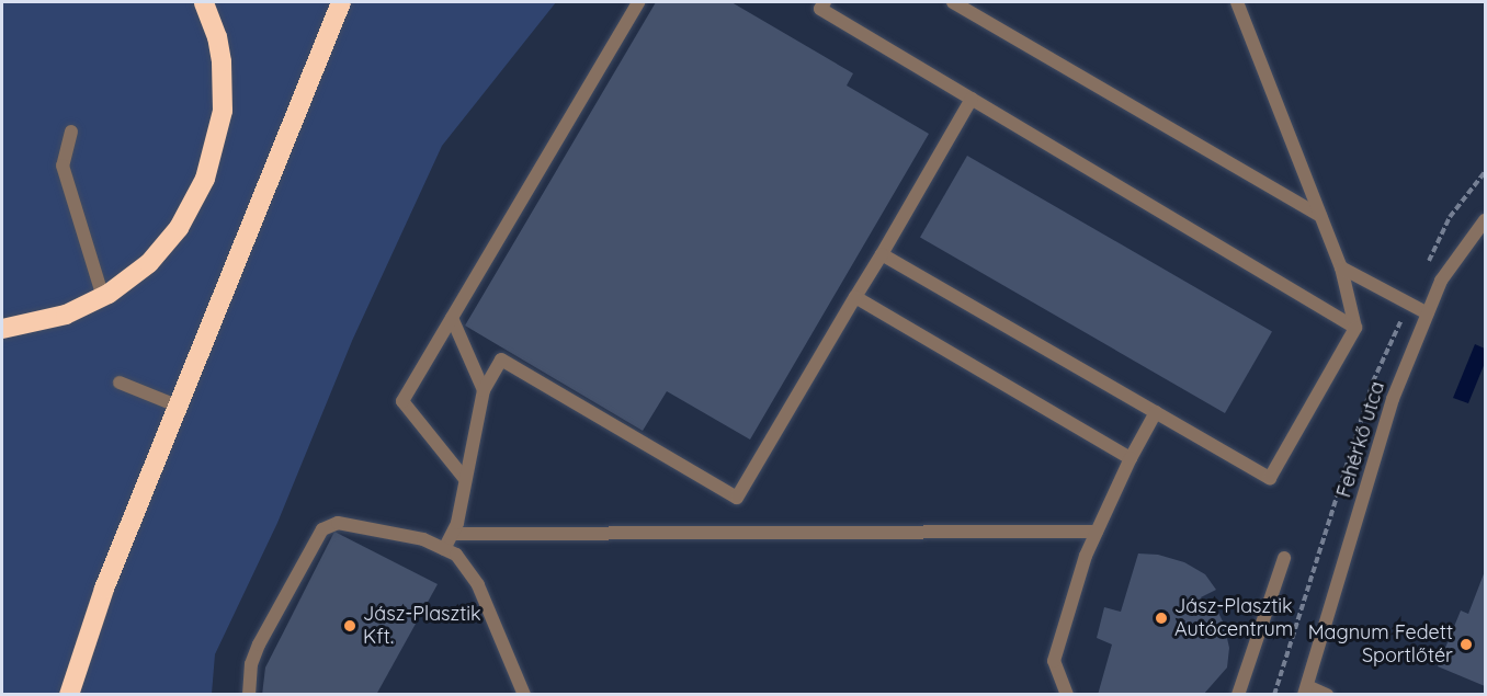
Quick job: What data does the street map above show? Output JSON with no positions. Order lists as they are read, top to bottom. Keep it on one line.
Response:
{"streets":{"street":["Fehérkő utca"]},"places":["Jász-Plasztik Autócentrum","Jász-Plasztik Kft.","Magnum Fedett Sportlőtér"]}
